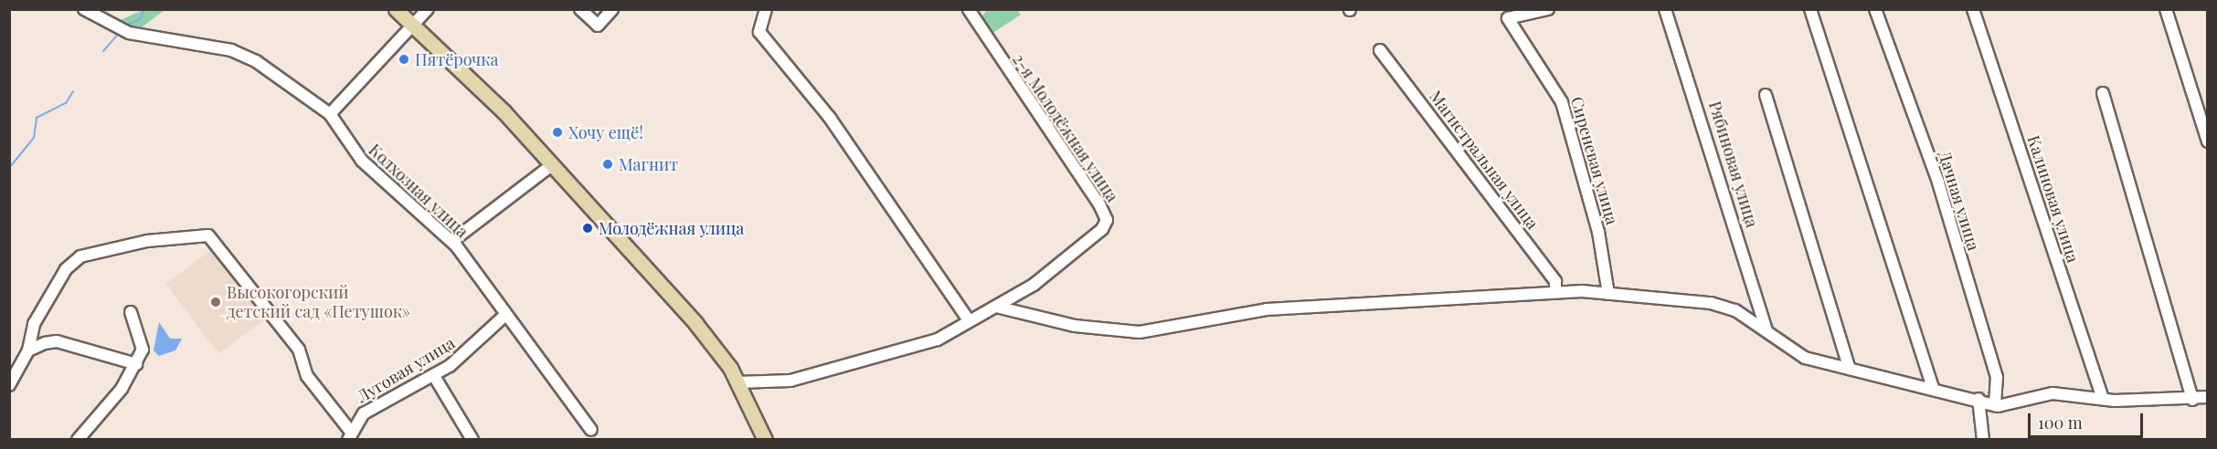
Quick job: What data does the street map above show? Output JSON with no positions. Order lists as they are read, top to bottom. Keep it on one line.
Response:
{"streets":{"street":["2-я Молодёжная улица","Магистральная улица","Сиреневая улица","Рябиновая улица","Колхозная улица","Калиновая улица","Дачная улица","Луговая улица"]},"crossings":[["Колхозная улица","Луговая улица"]],"places":["Пятёрочка","Хочу ещё!","Магнит","Молодёжная улица","Высокогорский детский сад «Петушок»"],"scale_bar":"100 m"}
